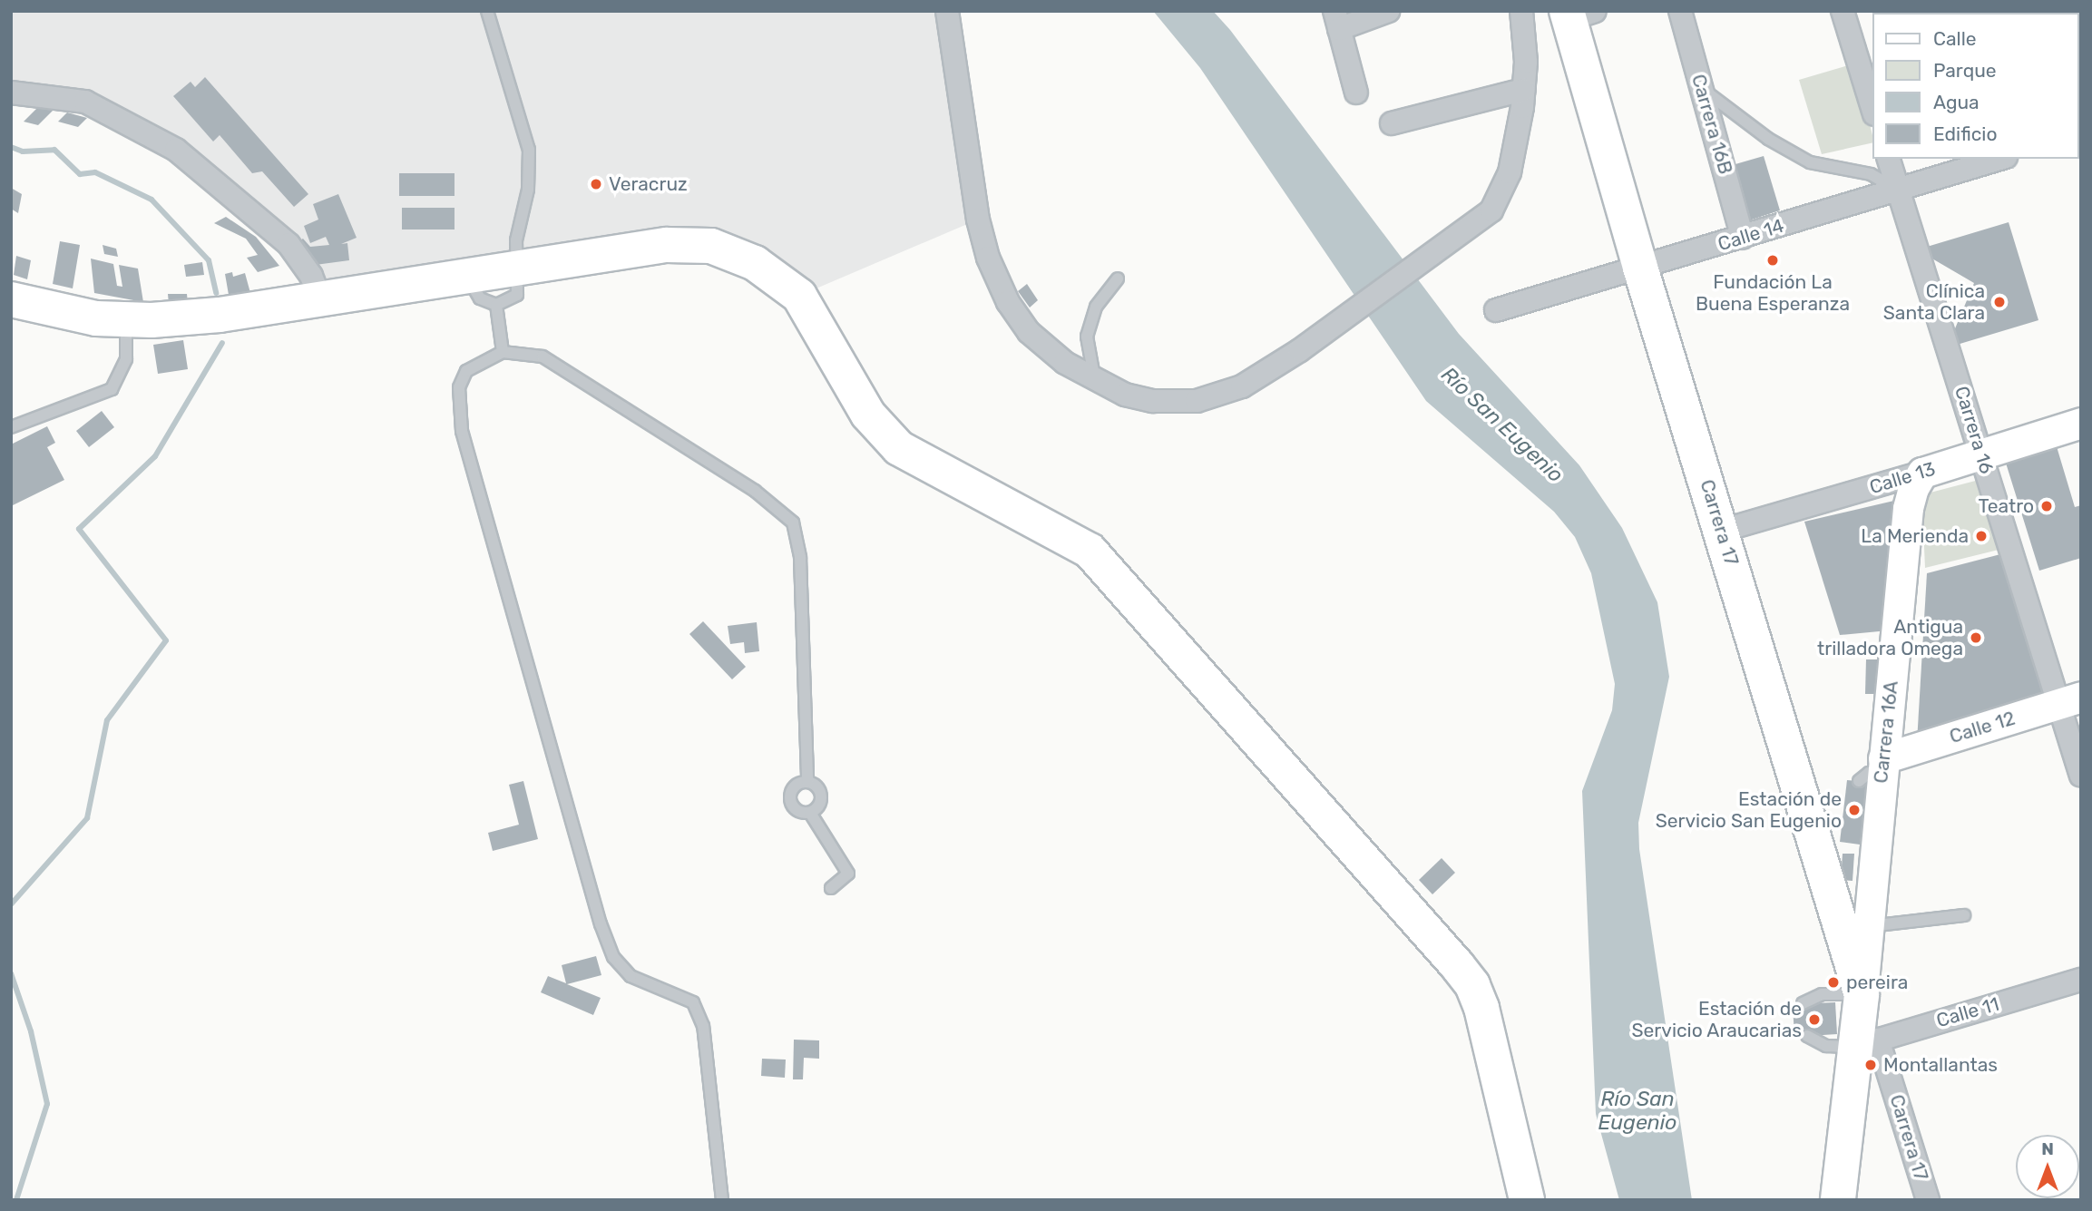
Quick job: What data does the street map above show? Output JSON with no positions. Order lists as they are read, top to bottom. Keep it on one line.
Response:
{"streets":{"main road":["Calle 13","Carrera 17","Calle 12","Carrera 16A"],"street":["Carrera 16B","Calle 14","Carrera 16","Calle 11"]},"crossings":[["Carrera 16B","Calle 14"],["Calle 14","Carrera 16"],["Calle 14","Carrera 17"],["Carrera 16","Calle 13"],["Carrera 16","Calle 12"],["Calle 13","Carrera 17"],["Calle 13","Carrera 16A"],["Carrera 17","Carrera 16A"],["Carrera 17","Calle 11"],["Calle 12","Carrera 16A"]],"water":["Río San Eugenio"],"places":["Veracruz","Fundación La Buena Esperanza","Clínica Santa Clara","Teatro","La Merienda","Antigua trilladora Omega","Estación de Servicio San Eugenio","pereira","Estación de Servicio Araucarias","Montallantas"],"legend":["Calle","Parque","Agua","Edificio"],"north":"top"}
